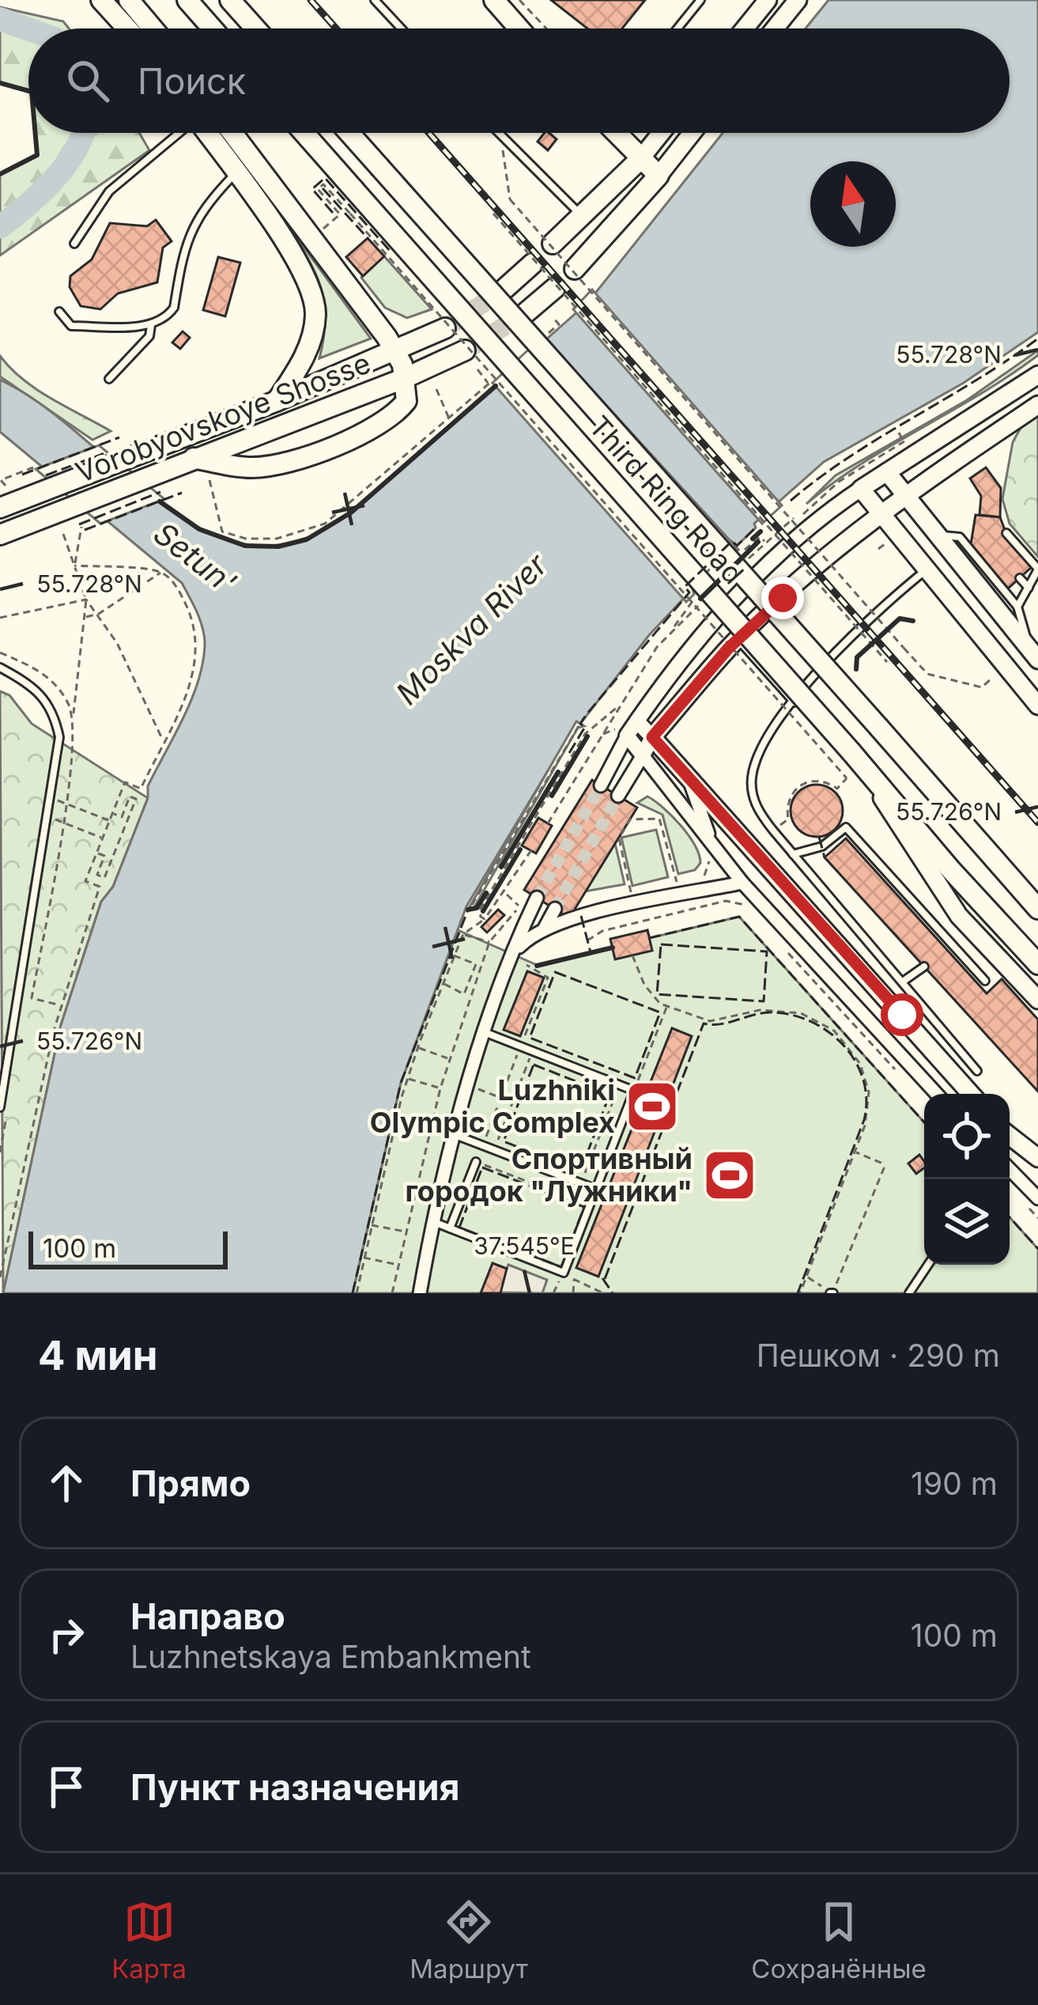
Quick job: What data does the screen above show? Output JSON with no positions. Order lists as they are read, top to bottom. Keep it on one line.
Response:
{"streets":{"main road":["Vorobyovskoye Shosse","Third Ring Road"]},"water":["Setun'","Moskva River"],"places":{"sports":["Luzhniki Olympic Complex","Спортивный городок \"Лужники\""]},"scale_bar":"100 m","north":"top","page":{"search":"Поиск","scale":"100 m","heading":["4 мин","Пешком · 290 m"],"list":[["Прямо","190 m"],["Направо","Luzhnetskaya Embankment","100 m"],"Пункт назначения"],"nav":["Карта","Маршрут","Сохранённые"]},"coordinates":["55.728°N","55.726°N","37.545°E"]}
